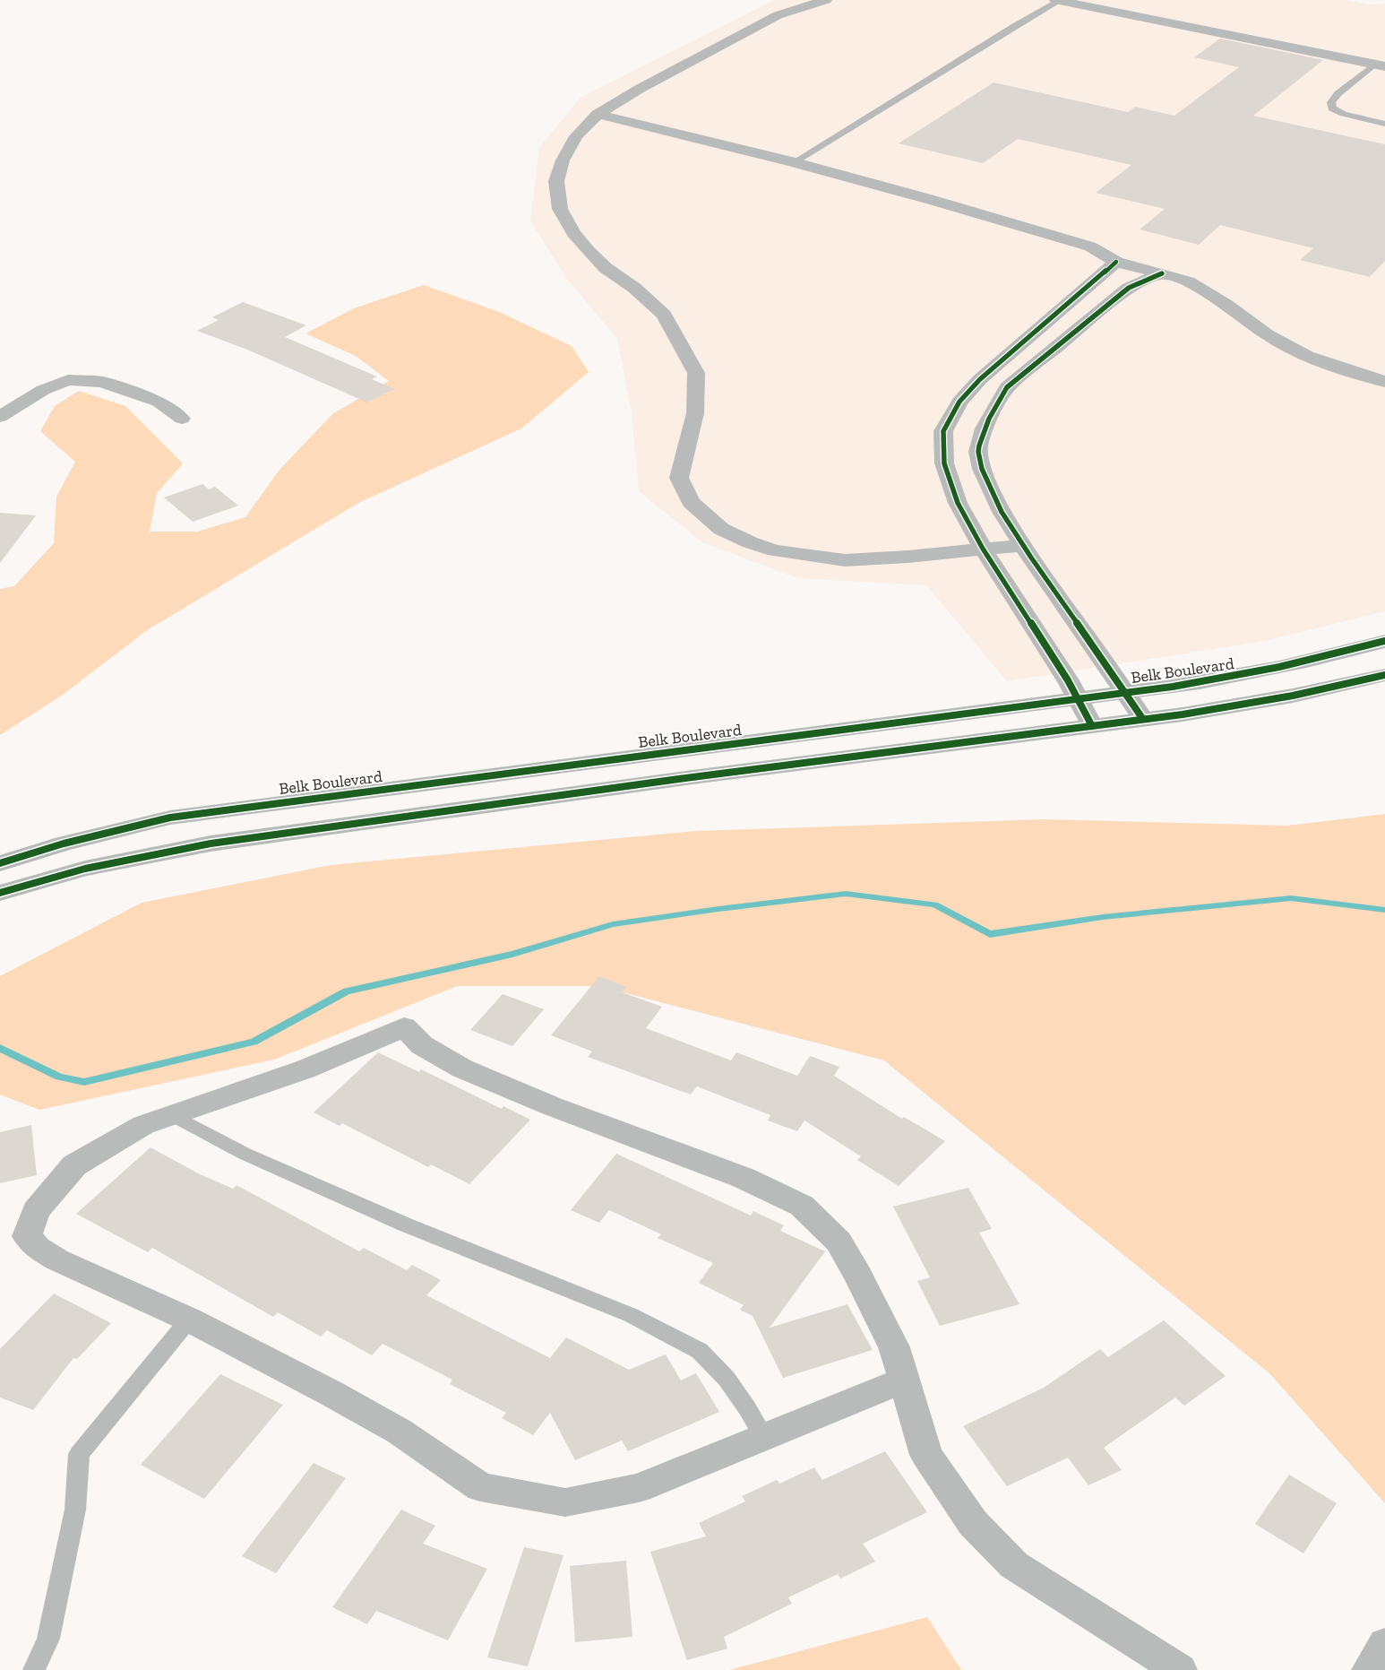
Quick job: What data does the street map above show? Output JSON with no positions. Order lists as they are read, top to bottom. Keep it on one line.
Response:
{"streets":{"street":["Belk Boulevard"]}}
